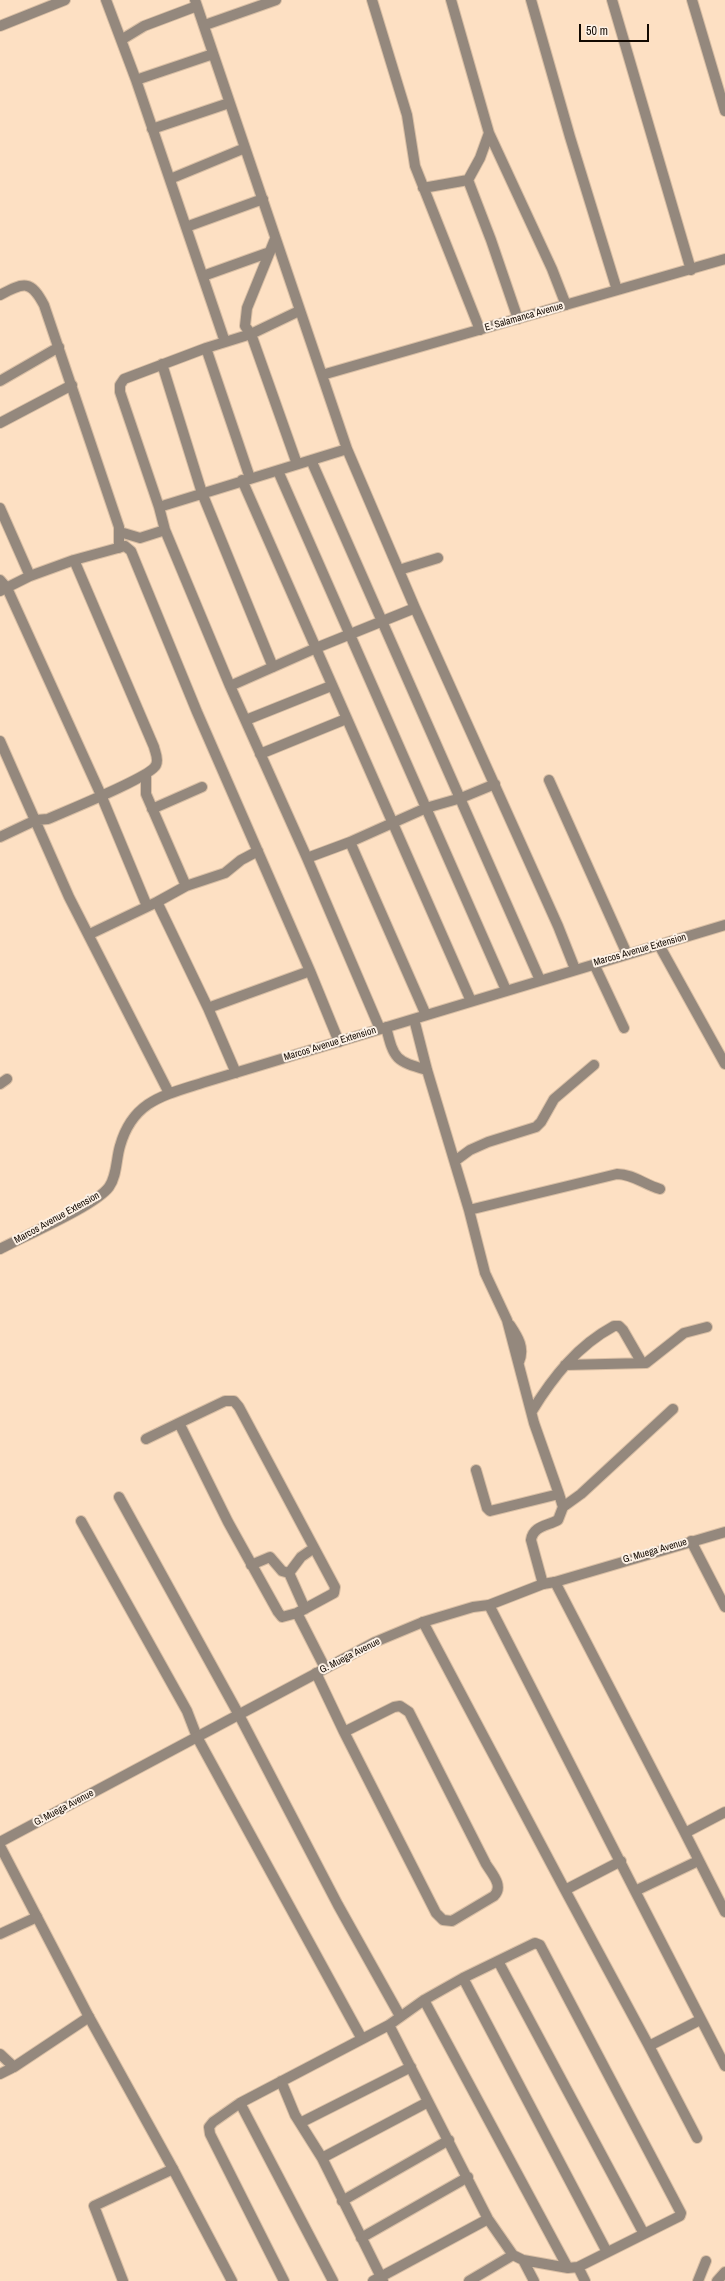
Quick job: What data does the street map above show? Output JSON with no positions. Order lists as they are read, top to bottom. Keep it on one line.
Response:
{"streets":{"street":["E. Salamanca Avenue","Marcos Avenue Extension","G. Muega Avenue"]},"scale_bar":"50 m"}
